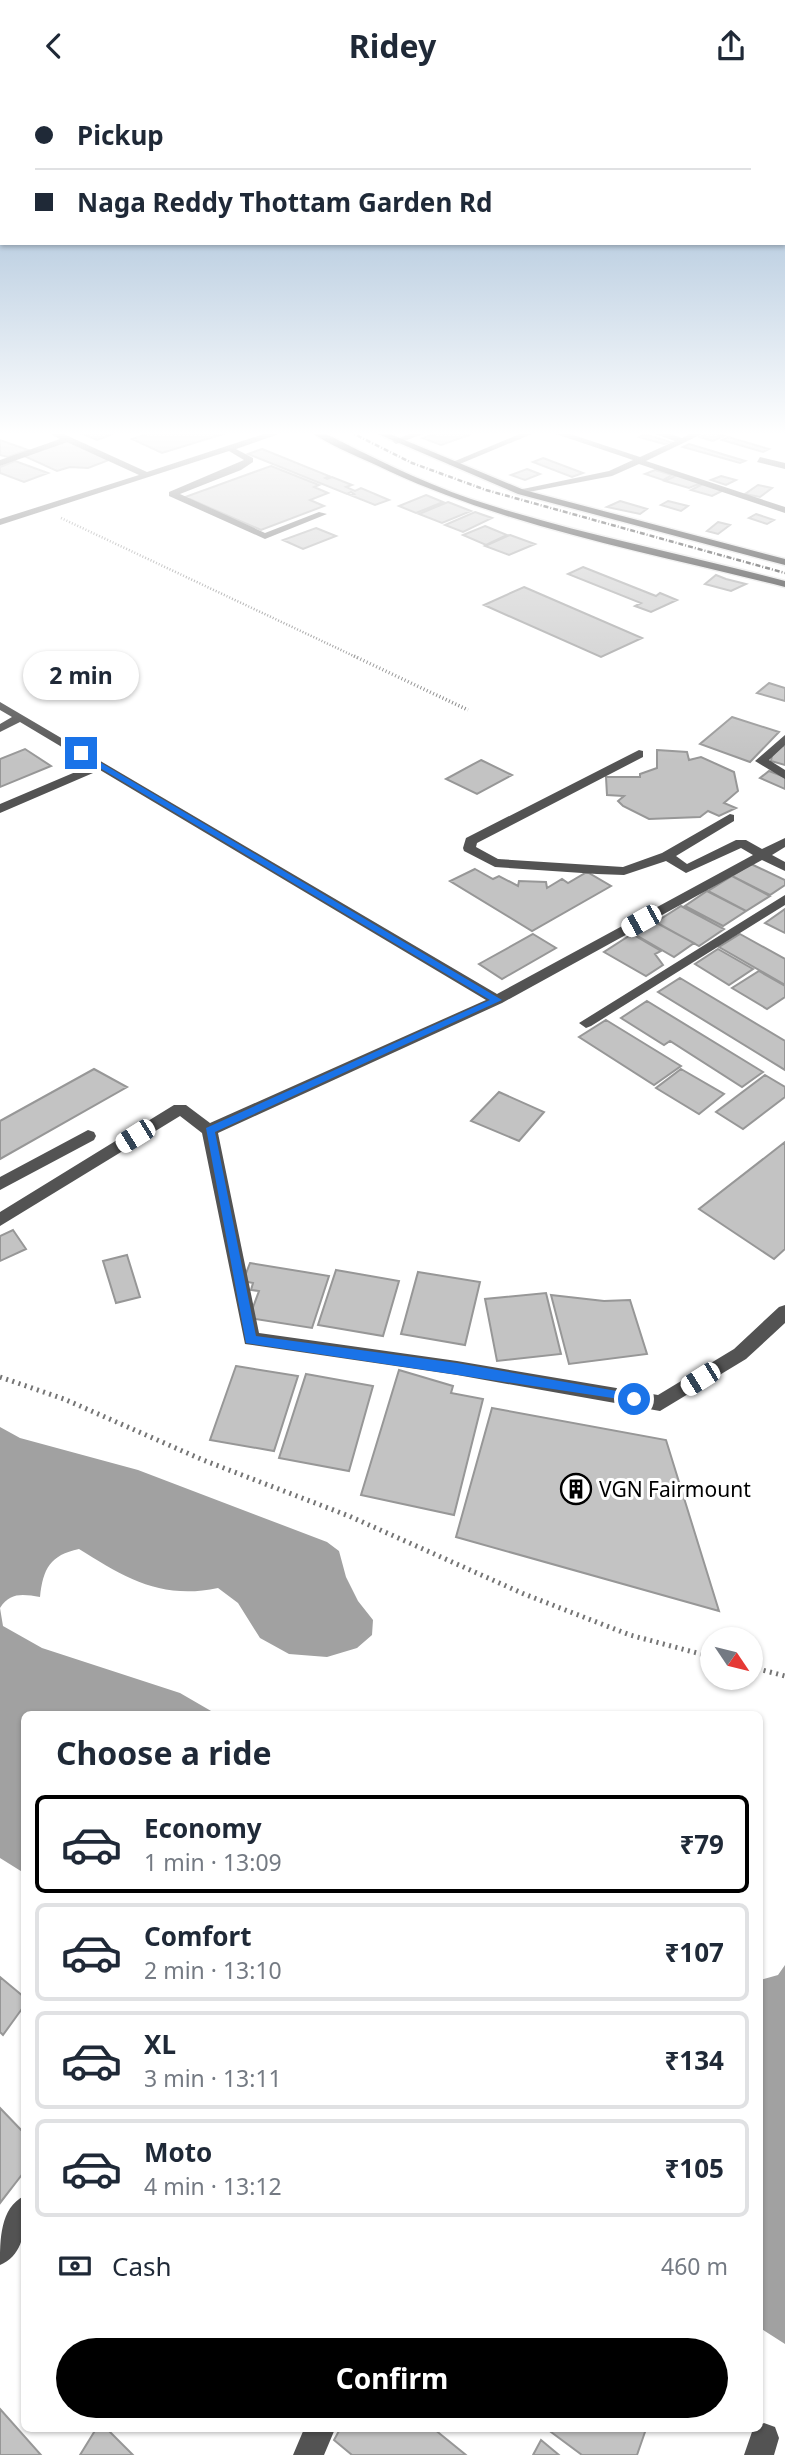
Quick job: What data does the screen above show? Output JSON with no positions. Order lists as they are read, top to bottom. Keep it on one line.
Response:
{"places":{"building":["VGN Fairmount"]},"north":"bottom right","page":{"header":"Ridey","banner":["Pickup","Naga Reddy Thottam Garden Rd"],"bubble":"2 min","heading":"Choose a ride","list":[{"name":"Economy","note":"1 min · 13:09","value":"₹79"},{"name":"Comfort","note":"2 min · 13:10","value":"₹107"},{"name":"XL","note":"3 min · 13:11","value":"₹134"},{"name":"Moto","note":"4 min · 13:12","value":"₹105"}],"pay":["Cash","460 m"],"buttons":"Confirm"}}
